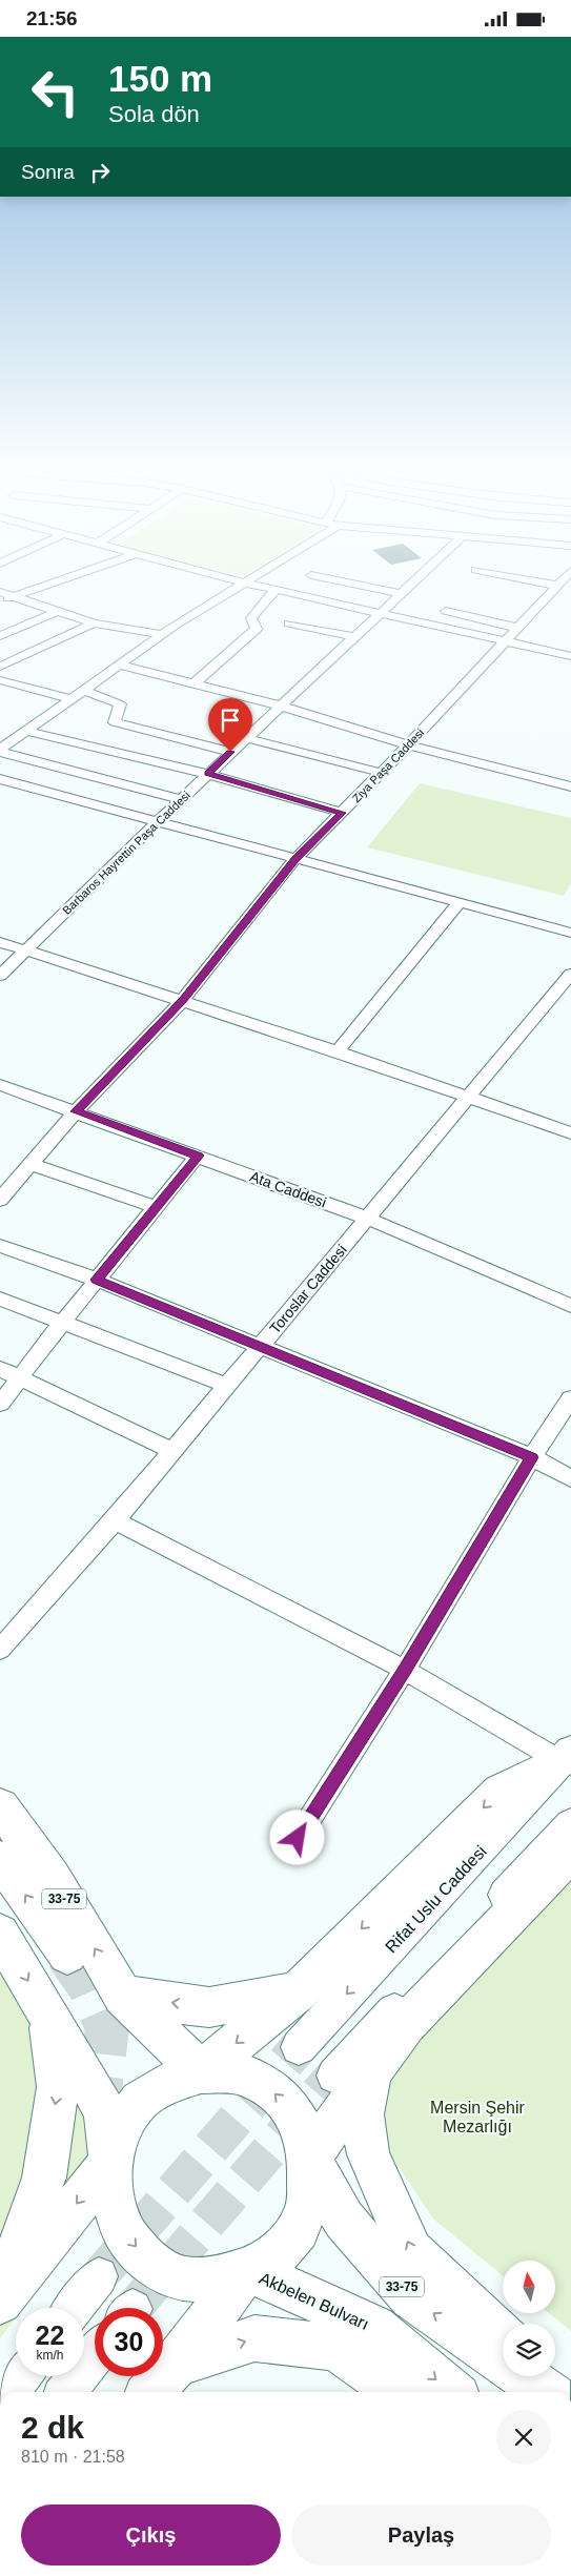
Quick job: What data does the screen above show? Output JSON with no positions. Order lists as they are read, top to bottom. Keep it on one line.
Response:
{"streets":{"main road":["33-75","Rifat Uslu Caddesi","Akbelen Bulvarı"],"street":["Ziya Paşa Caddesi","Barbaros Hayrettin Paşa Caddesi","Ata Caddesi","Toroslar Caddesi"]},"crossings":[["Ziya Paşa Caddesi","Ata Caddesi"],["Ata Caddesi","Toroslar Caddesi"],["33-75","Akbelen Bulvarı"]],"parks":["Mersin Şehir Mezarlığı"],"north":"top","page":{"status":"21:56","turn":["150 m","Sola dön"],"then":"Sonra","speed":"22 km/h","limit":"30","heading":["2 dk","810 m · 21:58"],"buttons":["Çıkış","Paylaş"]}}
